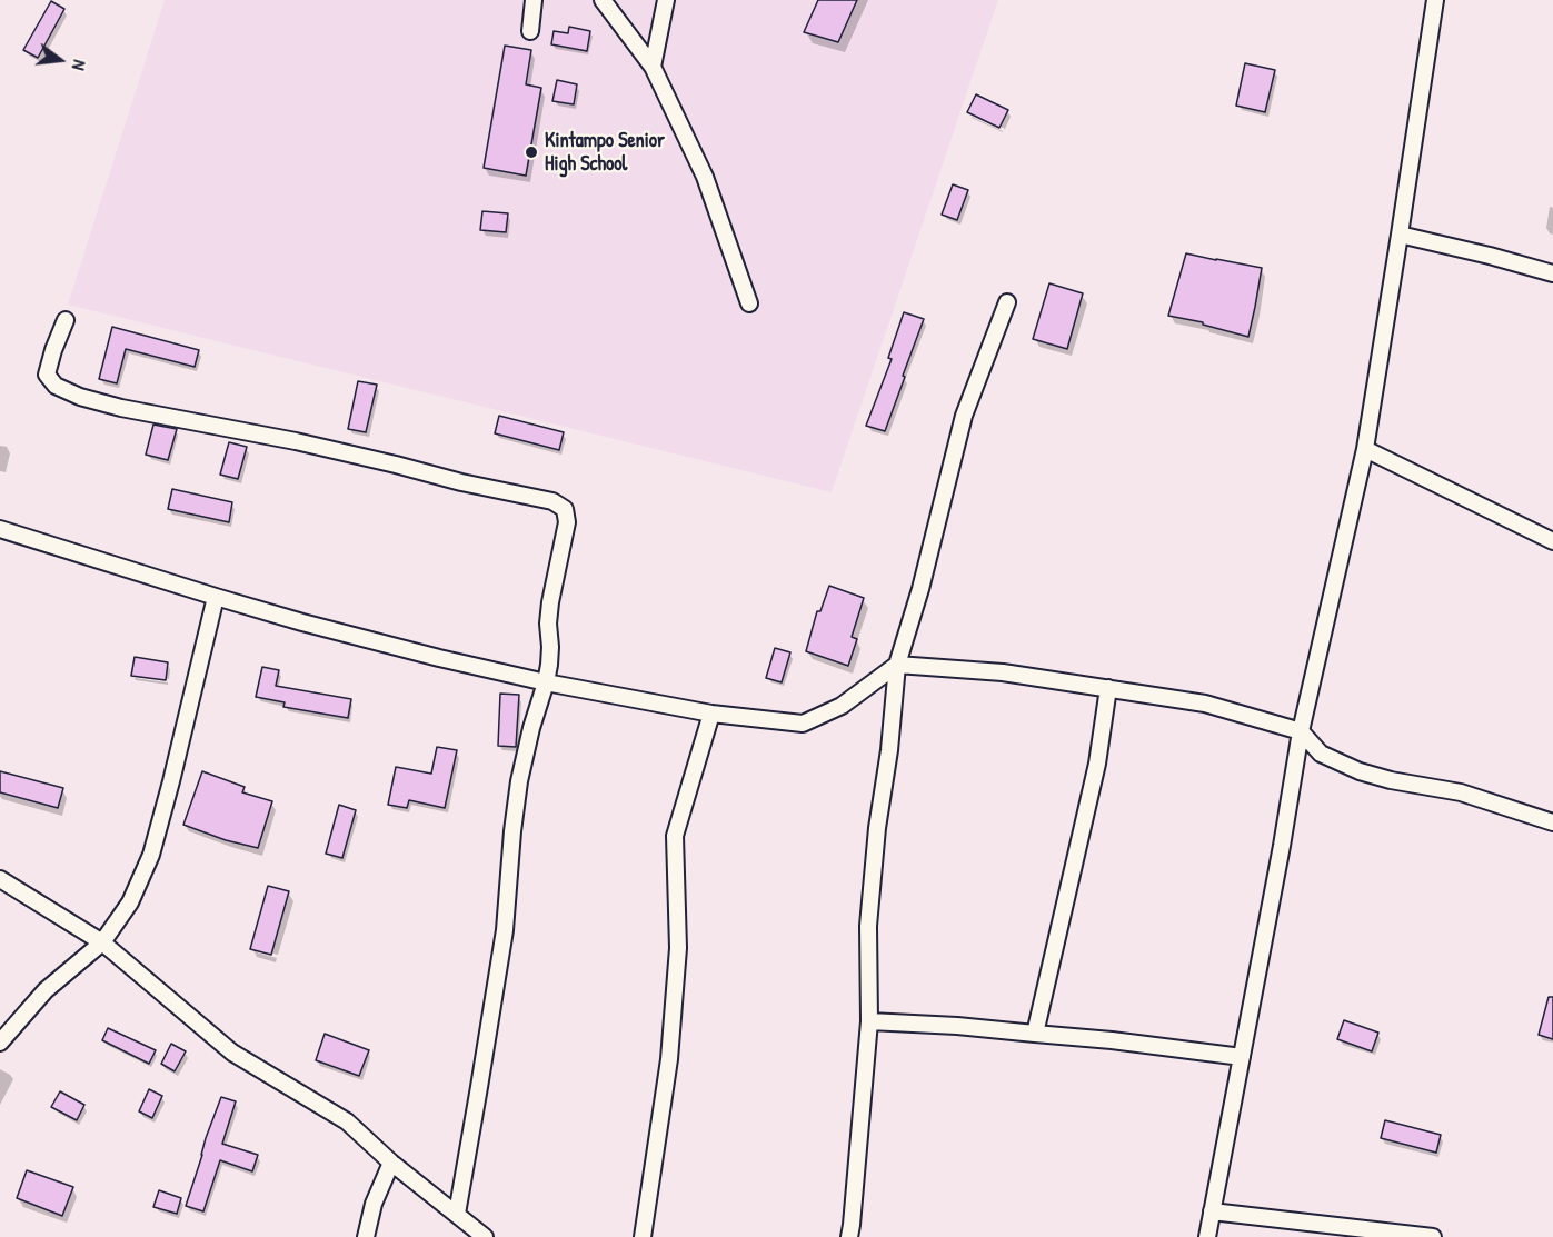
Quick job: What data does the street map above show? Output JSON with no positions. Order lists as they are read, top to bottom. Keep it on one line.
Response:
{"places":["Kintampo Senior High School"],"north":"right"}
